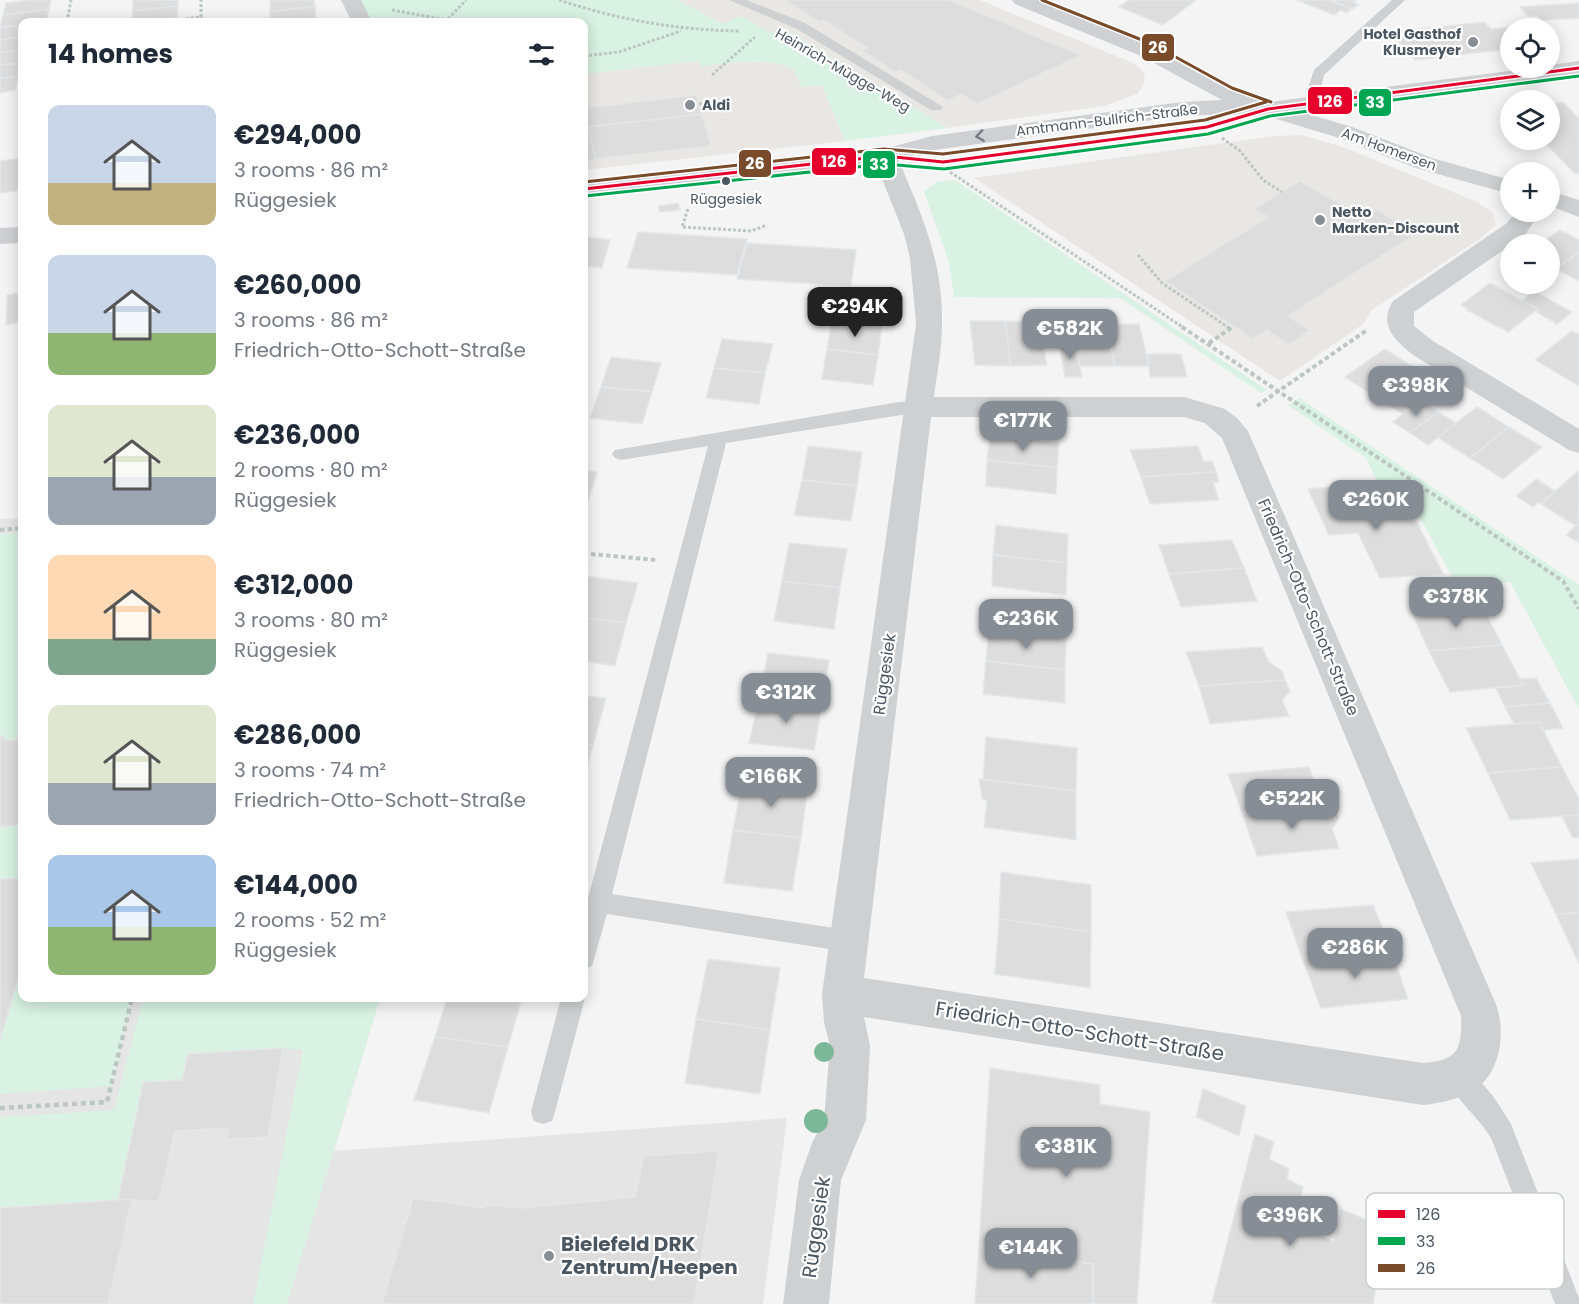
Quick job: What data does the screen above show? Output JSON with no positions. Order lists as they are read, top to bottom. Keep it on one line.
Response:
{"streets":{"street":["Amtmann-Bullrich-Straße","Am Homersen","Friedrich-Otto-Schott-Straße","Rüggesiek"],"path":["Heinrich-Mügge-Weg"]},"crossings":[["Amtmann-Bullrich-Straße","Am Homersen"],["Amtmann-Bullrich-Straße","Rüggesiek"],["Friedrich-Otto-Schott-Straße","Rüggesiek"]],"places":["Hotel Gasthof Klusmeyer","Aldi","Rüggesiek","Netto Marken-Discount","Bielefeld DRK Zentrum/Heepen"],"lines":["transit line 26","transit line 126","transit line 33"],"legend":["126","33","26"],"page":{"map_buttons":["+","−"],"heading":"14 homes","list":[{"name":"€294,000","note":"3 rooms · 86 m² · Rüggesiek"},{"name":"€260,000","note":"3 rooms · 86 m² · Friedrich-Otto-Schott-Straße"},{"name":"€236,000","note":"2 rooms · 80 m² · Rüggesiek"},{"name":"€312,000","note":"3 rooms · 80 m² · Rüggesiek"},{"name":"€286,000","note":"3 rooms · 74 m² · Friedrich-Otto-Schott-Straße"},{"name":"€144,000","note":"2 rooms · 52 m² · Rüggesiek"}],"price":["€294K","€582K","€398K","€177K","€260K","€378K","€236K","€312K","€166K","€522K","€286K","€381K","€396K","€144K"]}}
